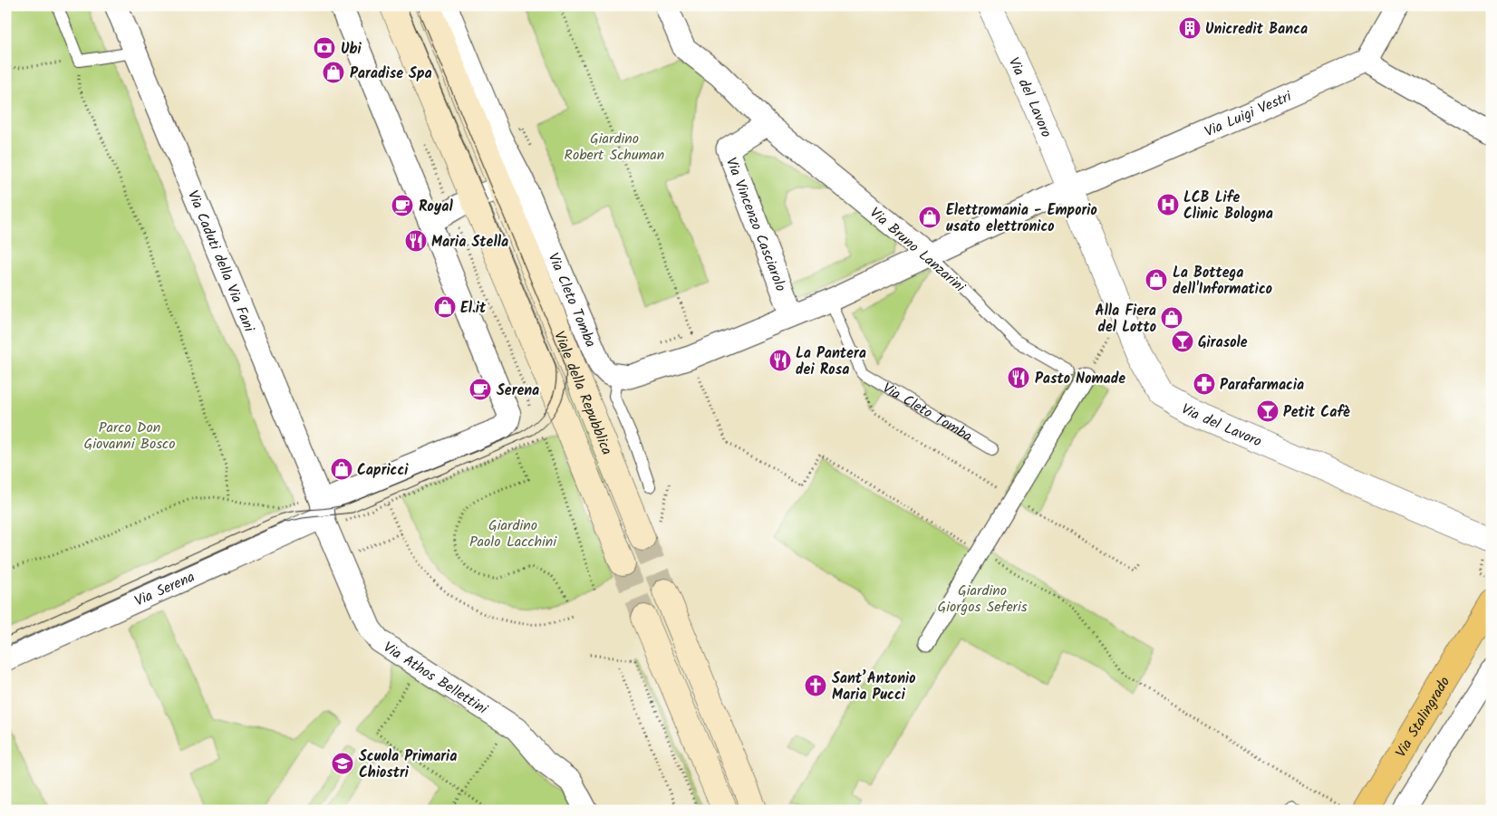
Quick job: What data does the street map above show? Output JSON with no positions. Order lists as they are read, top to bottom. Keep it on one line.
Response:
{"streets":{"main road":["Viale della Repubblica","Via Stalingrado"],"street":["Via del Lavoro","Via Luigi Vestri","Via Vincenzo Casciarolo","Via Bruno Lanzarini","Via Caduti della Via Fani","Via Cleto Tomba","Via Serena","Via Athos Bellettini"]},"crossings":[["Via del Lavoro","Via Luigi Vestri"],["Via Vincenzo Casciarolo","Via Bruno Lanzarini"],["Via Caduti della Via Fani","Via Serena"],["Via Caduti della Via Fani","Via Athos Bellettini"],["Via Cleto Tomba","Viale della Repubblica"],["Via Serena","Via Athos Bellettini"]],"parks":["Giardino Robert Schuman","Parco Don Giovanni Bosco","Giardino Paolo Lacchini","Giardino Giorgos Seferis"],"places":{"building":["Unicredit Banca"],"bank":["Ubi"],"shop":["Paradise Spa","Elettromania - Emporio usato elettronico","La Bottega dell'Informatico","El.it","Alla Fiera del Lotto","Capricci"],"hospital":["LCB Life Clinic Bologna"],"cafe":["Royal","Serena"],"restaurant":["Maria Stella","La Pantera dei Rosa","Pasto Nomade"],"bar":["Girasole","Petit Cafè"],"pharmacy":["Parafarmacia"],"church":["Sant’Antonio Maria Pucci"],"school or university":["Scuola Primaria Chiostri"]}}
